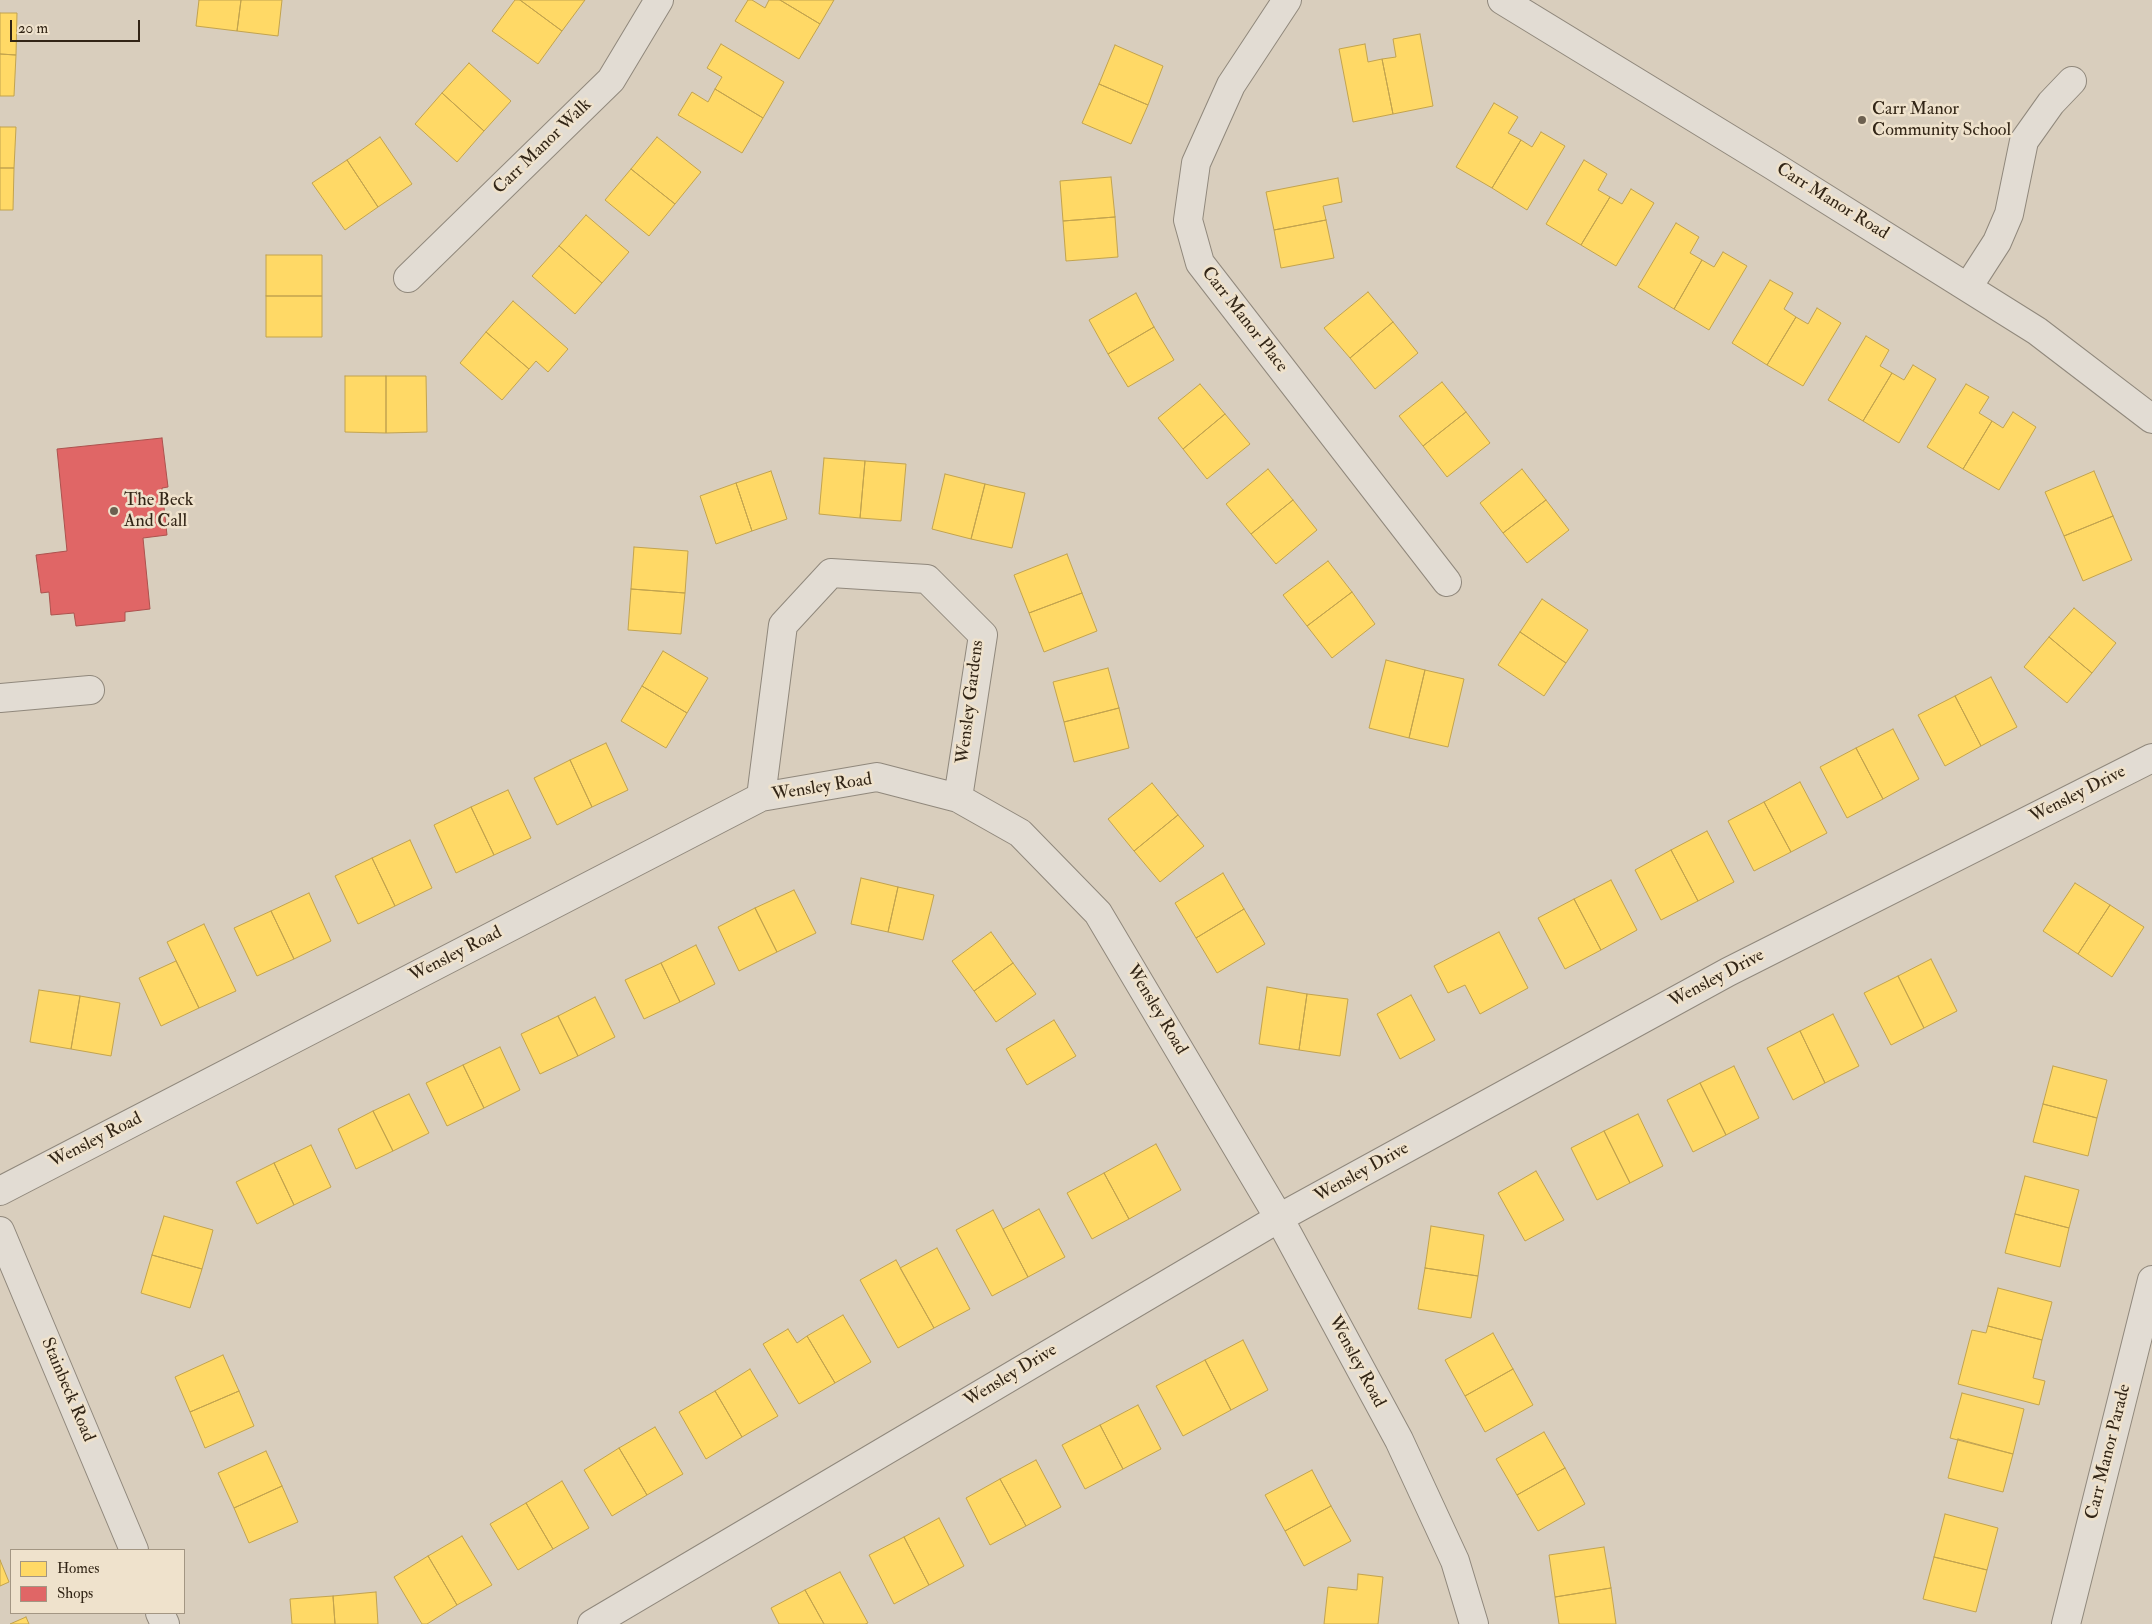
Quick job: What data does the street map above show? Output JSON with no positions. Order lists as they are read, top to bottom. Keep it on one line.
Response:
{"streets":{"street":["Carr Manor Walk","Carr Manor Road","Carr Manor Place","Wensley Gardens","Wensley Road","Wensley Drive","Stainbeck Road","Carr Manor Parade"]},"crossings":[["Wensley Gardens","Wensley Road"],["Wensley Road","Wensley Drive"]],"places":["Carr Manor Community School","The Beck And Call"],"legend":["Homes","Shops"],"scale_bar":"20 m"}
